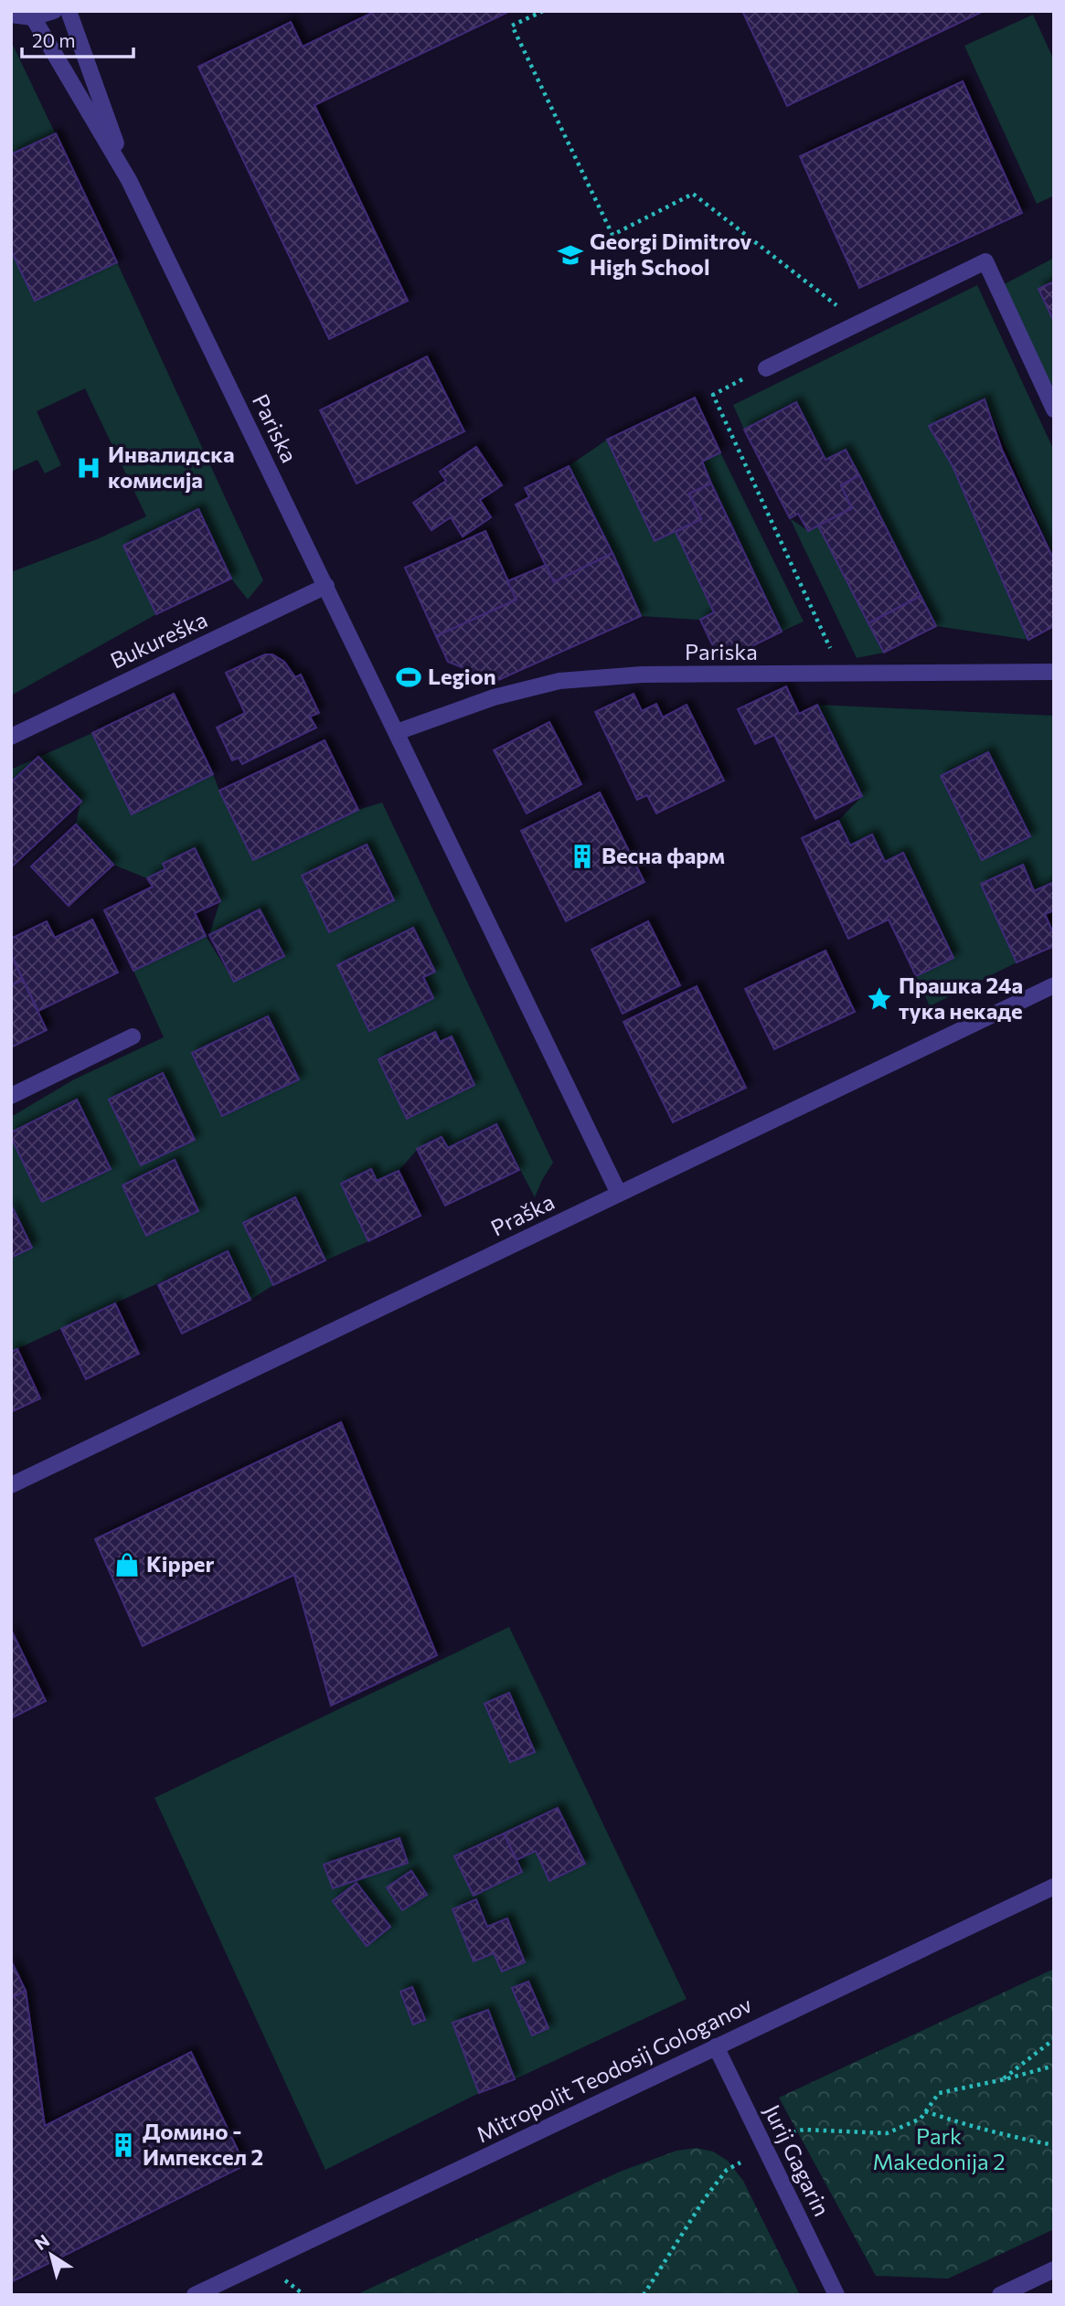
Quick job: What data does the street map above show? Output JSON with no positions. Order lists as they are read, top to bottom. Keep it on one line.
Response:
{"streets":{"street":["Pariska","Bukureška","Praška","Mitropolit Teodosij Gologanov","Jurij Gagarin"]},"crossings":[["Pariska","Bukureška"],["Pariska","Praška"],["Mitropolit Teodosij Gologanov","Jurij Gagarin"]],"parks":["Park Makedonija 2"],"places":{"school or university":["Georgi Dimitrov High School"],"hospital":["Инвалидска комисија"],"sports":["Legion"],"building":["Весна фарм","Домино - Импексел 2"],"place":["Прашка 24а тука некаде"],"shop":["Kipper"]},"scale_bar":"20 m","north":"top left"}
